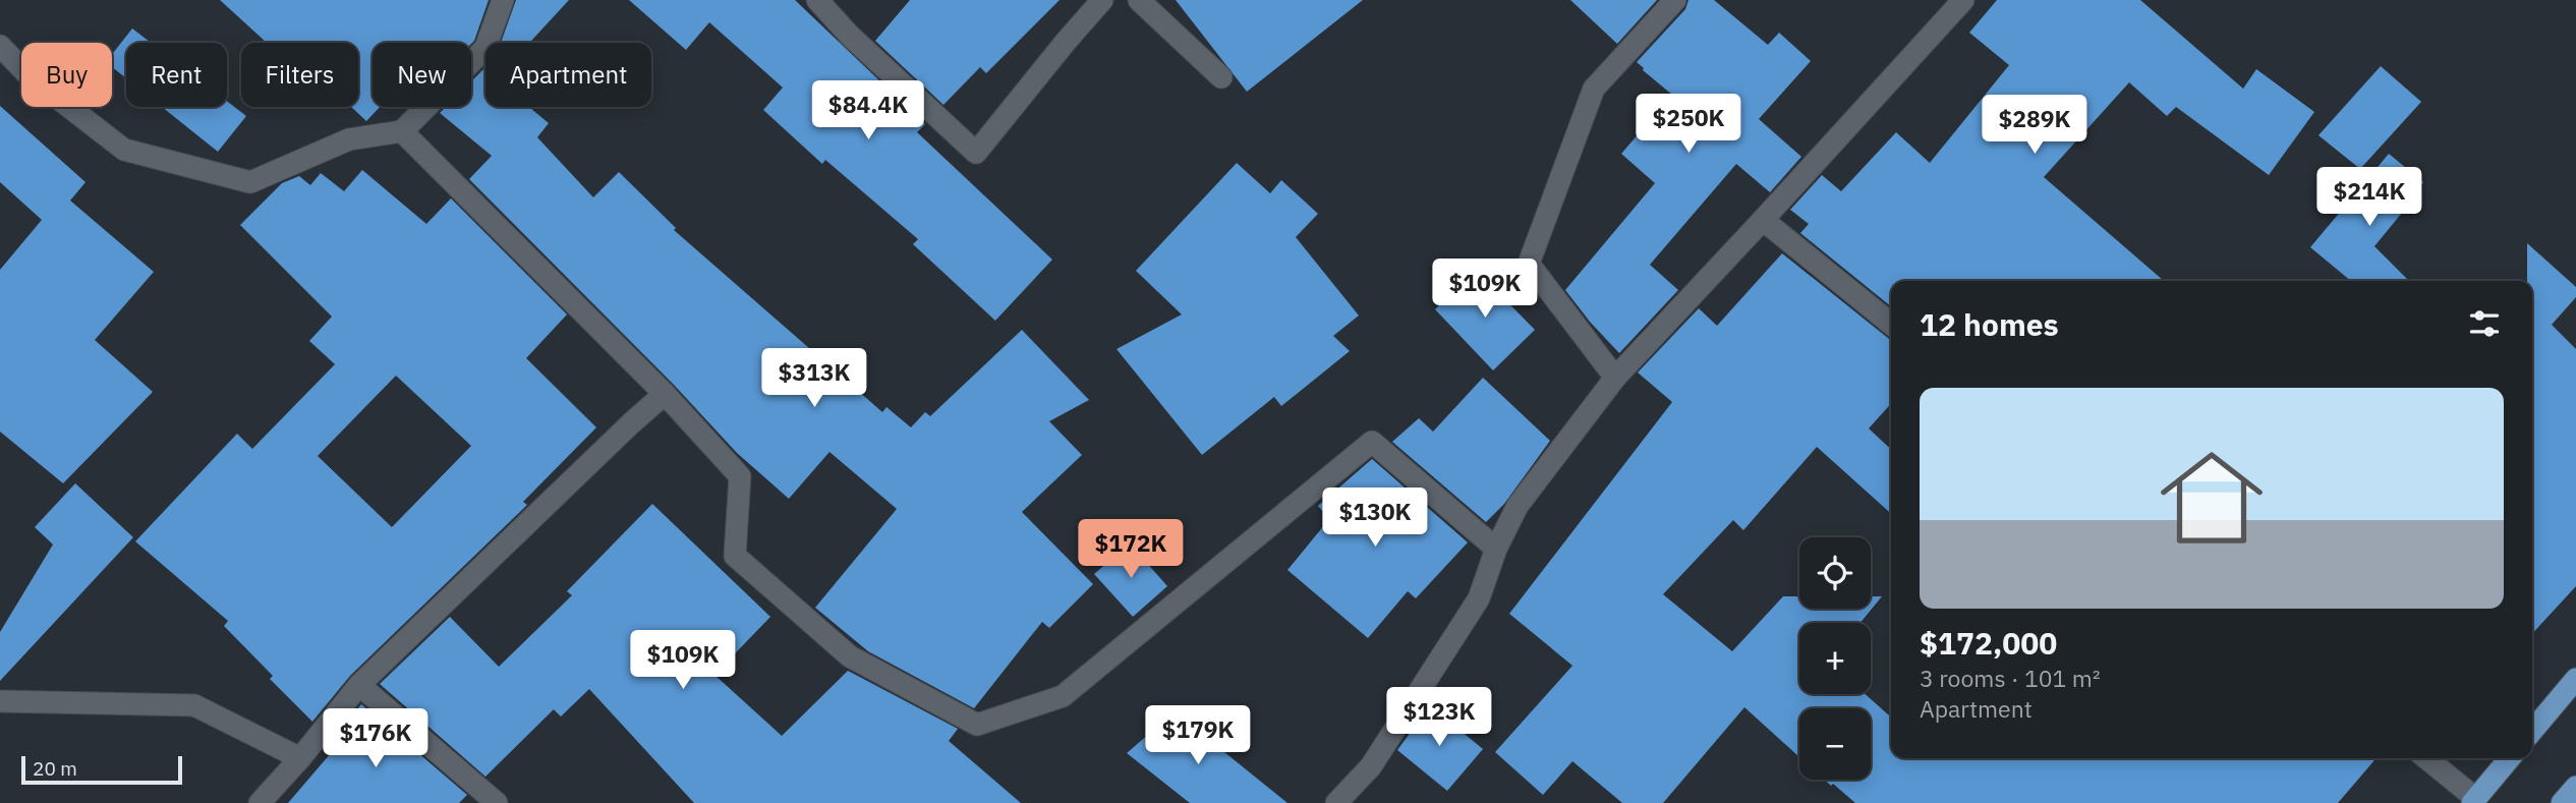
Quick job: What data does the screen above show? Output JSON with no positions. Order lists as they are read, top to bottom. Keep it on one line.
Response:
{"scale_bar":"20 m","page":{"chip":["Buy","Rent","Filters","New","Apartment"],"price":["$84.4K","$250K","$289K","$214K","$109K","$313K","$130K","$172K","$109K","$123K","$179K","$176K"],"heading":"12 homes","list":[{"name":"$172,000","note":"3 rooms · 101 m² · Apartment"}],"map_buttons":["+","−"],"scale":"20 m"}}
